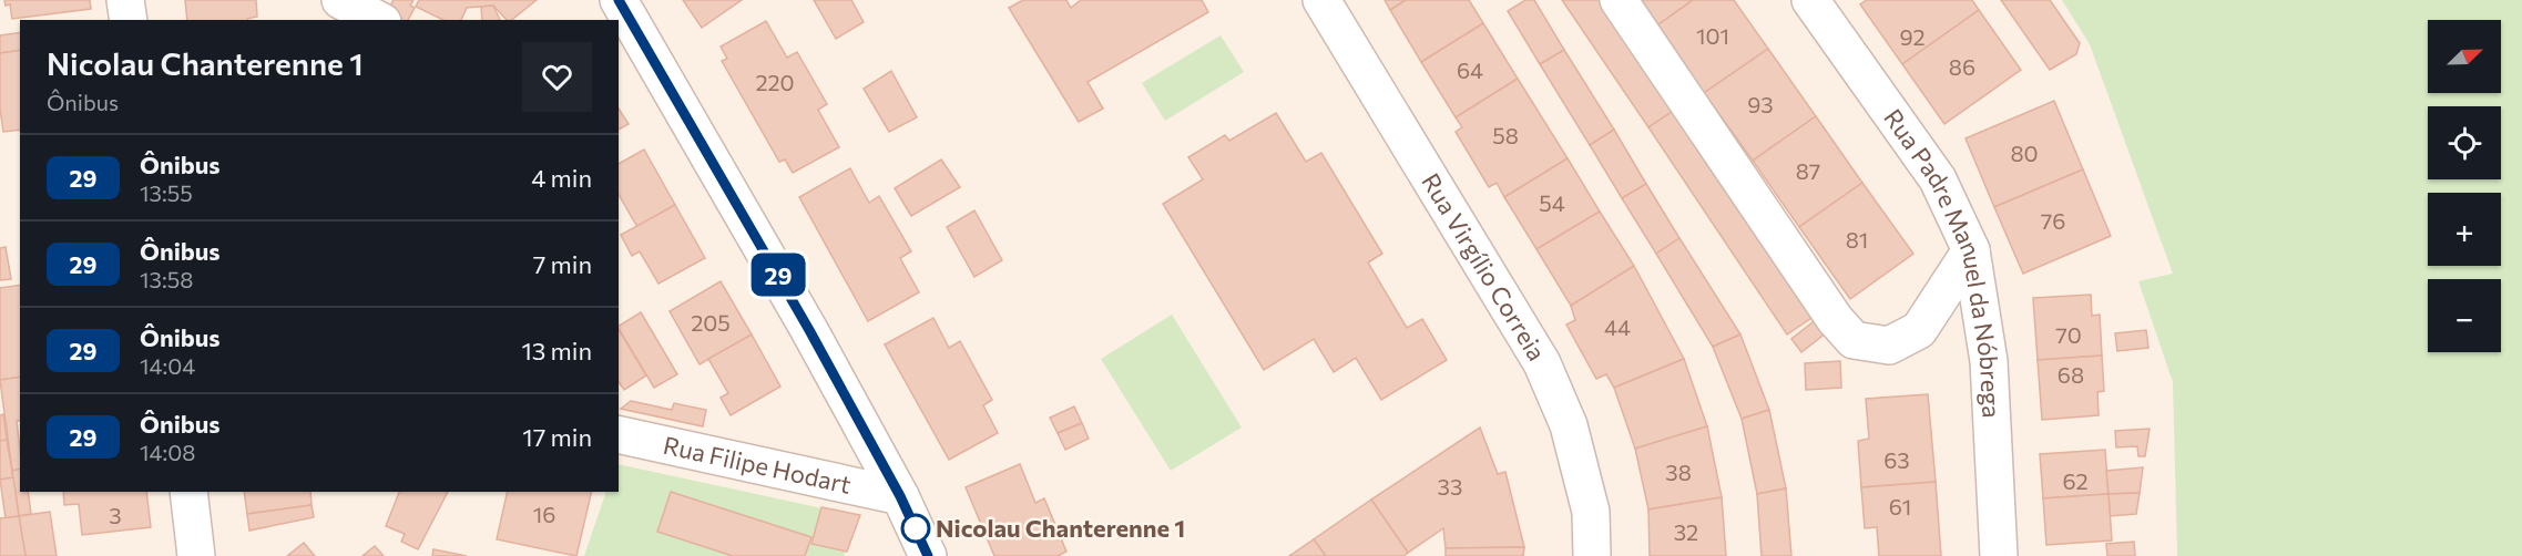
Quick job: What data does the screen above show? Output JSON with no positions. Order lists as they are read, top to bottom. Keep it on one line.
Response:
{"streets":{"street":["Rua Padre Manuel da Nóbrega","Rua Virgílio Correia","Rua Filipe Hodart"]},"places":["Nicolau Chanterenne 1"],"lines":["bus line 29"],"house_numbers":["101","92","86","64","220","93","58","80","87","54","76","81","205","44","70","68","63","38","62","33","61","16","3","32"],"north":"top right","page":{"on_map":"29","map_buttons":["+","−"],"heading":["Nicolau Chanterenne 1","Ônibus"],"list":[{"mark":"29","name":"Ônibus","note":"13:55","value":"4 min"},{"mark":"29","name":"Ônibus","note":"13:58","value":"7 min"},{"mark":"29","name":"Ônibus","note":"14:04","value":"13 min"},{"mark":"29","name":"Ônibus","note":"14:08","value":"17 min"}]}}
